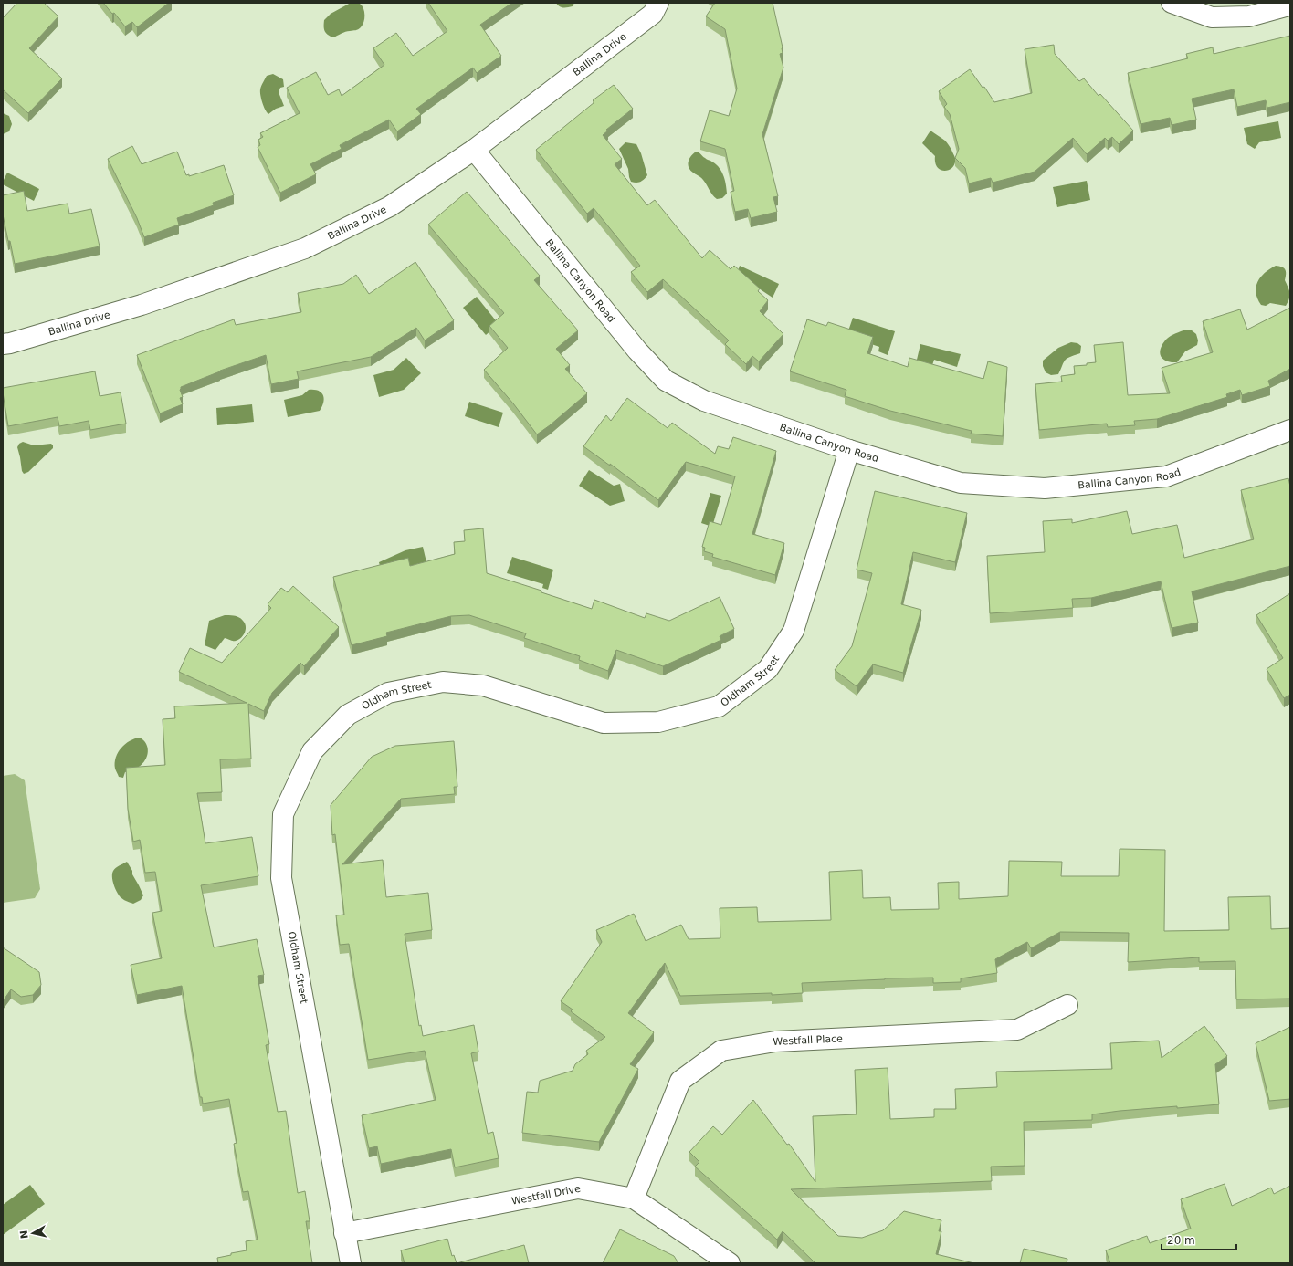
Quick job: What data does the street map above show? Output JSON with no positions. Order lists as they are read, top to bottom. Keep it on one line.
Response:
{"streets":{"street":["Ballina Drive","Ballina Canyon Road","Oldham Street","Westfall Place","Westfall Drive"]},"crossings":[["Ballina Drive","Ballina Canyon Road"],["Ballina Canyon Road","Oldham Street"],["Oldham Street","Westfall Drive"],["Westfall Place","Westfall Drive"]],"scale_bar":"20 m","north":"left"}
